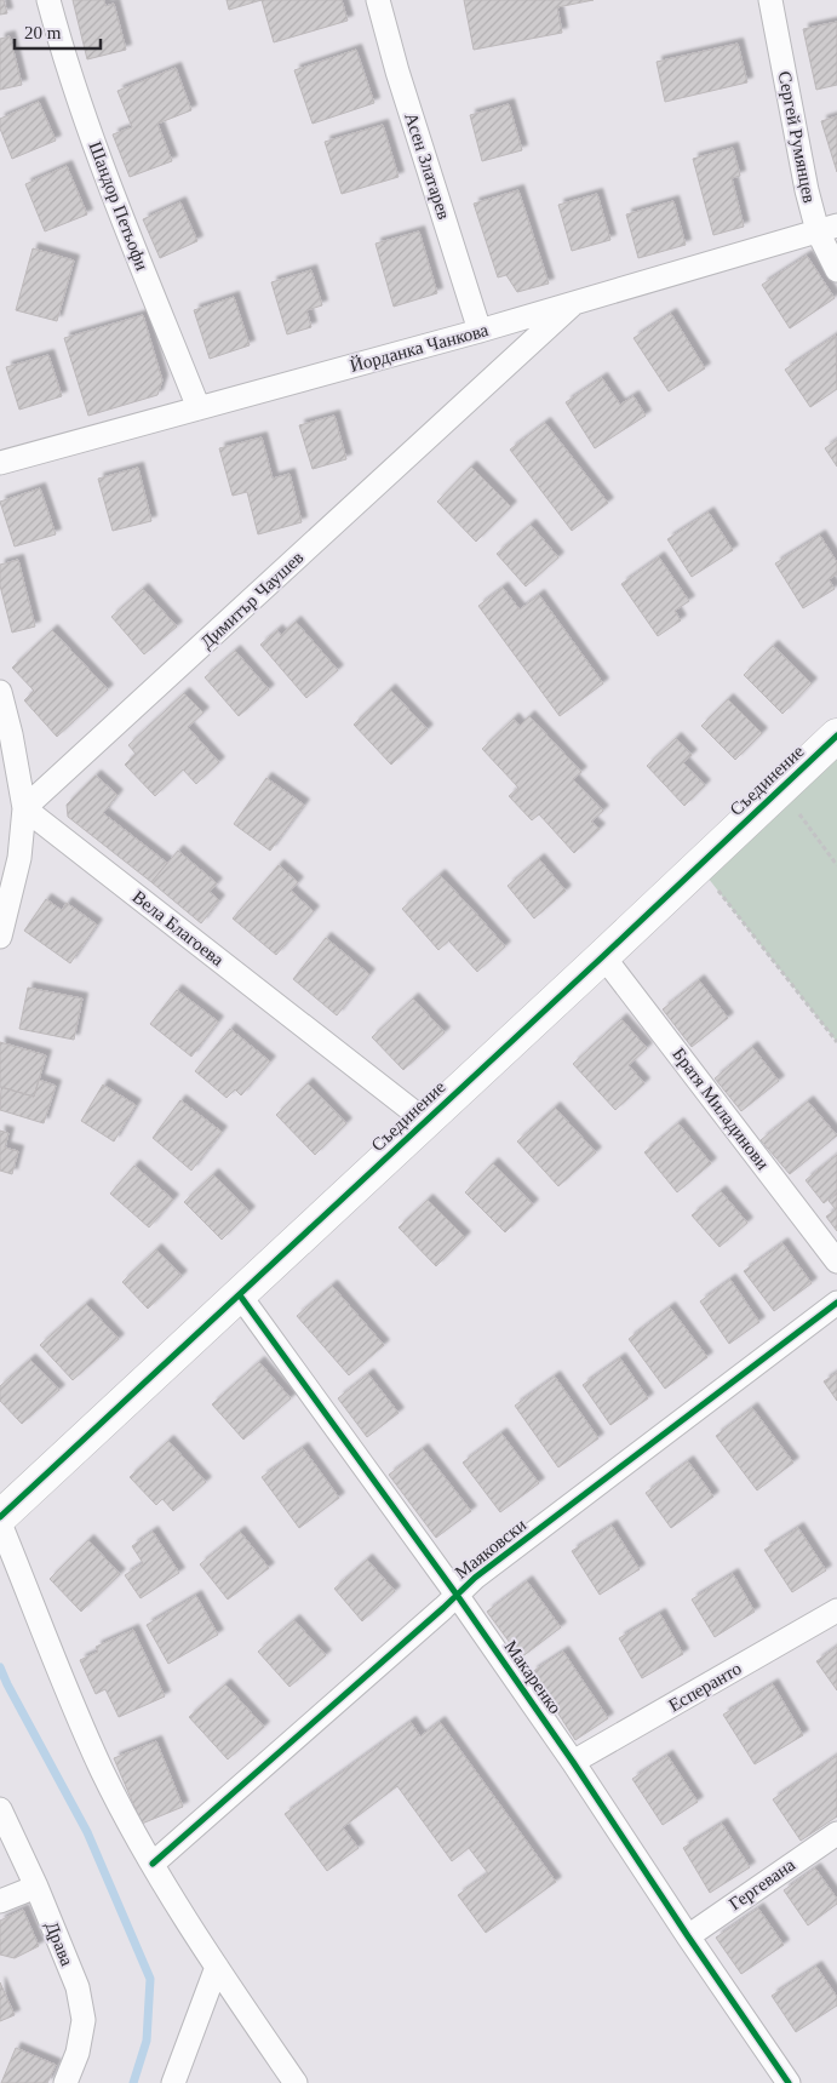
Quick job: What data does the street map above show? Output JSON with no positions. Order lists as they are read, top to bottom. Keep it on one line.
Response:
{"streets":{"street":["Сергей Румянцев","Асен Златарев","Шандор Петьофи","Йорданка Чанкова","Димитър Чаушев","Съединение","Вела Благоева","Братя Миладинови","Маяковски","Макаренко","Есперанто","Гергевана","Драва"]},"crossings":[["Сергей Румянцев","Йорданка Чанкова"],["Асен Златарев","Йорданка Чанкова"],["Шандор Петьофи","Йорданка Чанкова"],["Йорданка Чанкова","Димитър Чаушев"],["Димитър Чаушев","Вела Благоева"],["Съединение","Вела Благоева"],["Съединение","Братя Миладинови"],["Съединение","Макаренко"],["Маяковски","Макаренко"],["Макаренко","Есперанто"],["Макаренко","Гергевана"]],"scale_bar":"20 m"}
